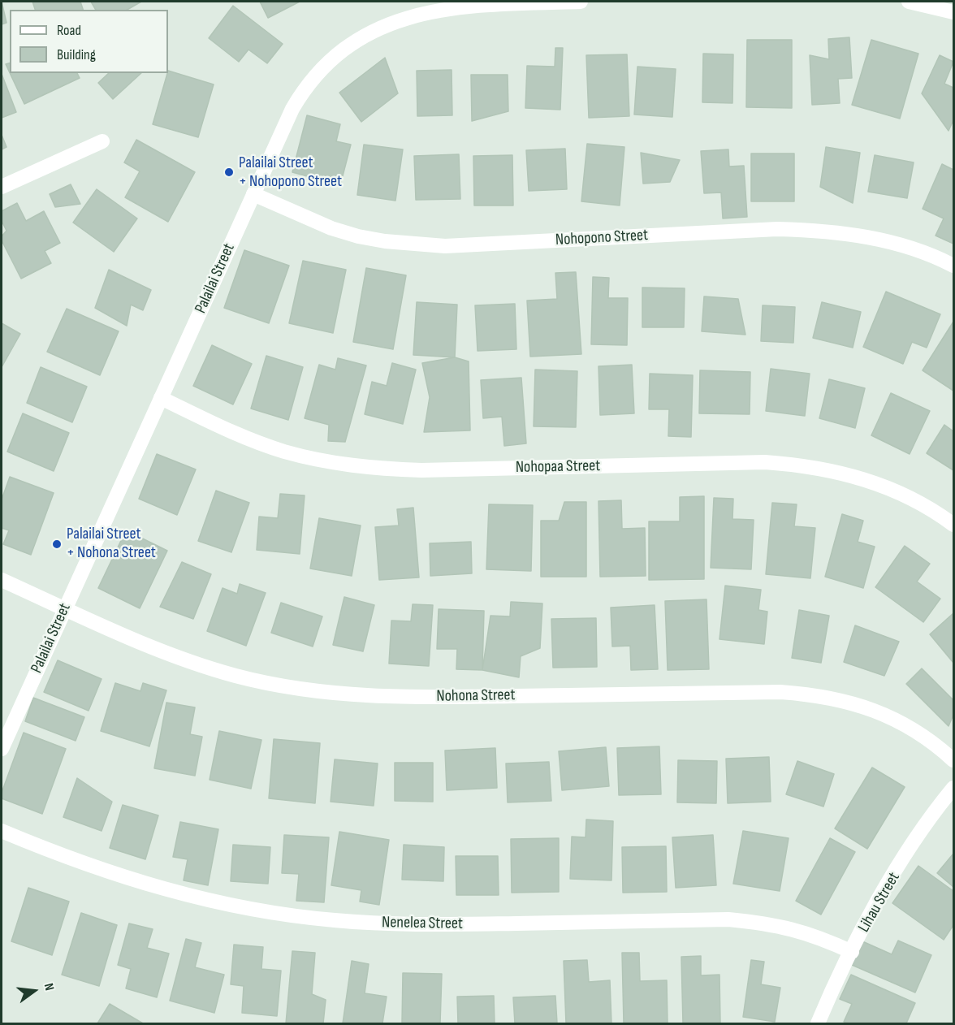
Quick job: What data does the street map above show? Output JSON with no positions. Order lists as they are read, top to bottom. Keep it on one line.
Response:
{"streets":{"street":["Nohopono Street","Palailai Street","Nohopaa Street","Nohona Street","Lihau Street","Nenelea Street"]},"crossings":[["Nohopono Street","Palailai Street"],["Palailai Street","Nohopaa Street"],["Palailai Street","Nohona Street"],["Lihau Street","Nenelea Street"]],"places":["Palailai Street + Nohopono Street","Palailai Street + Nohona Street"],"legend":["Road","Building"],"north":"right"}
